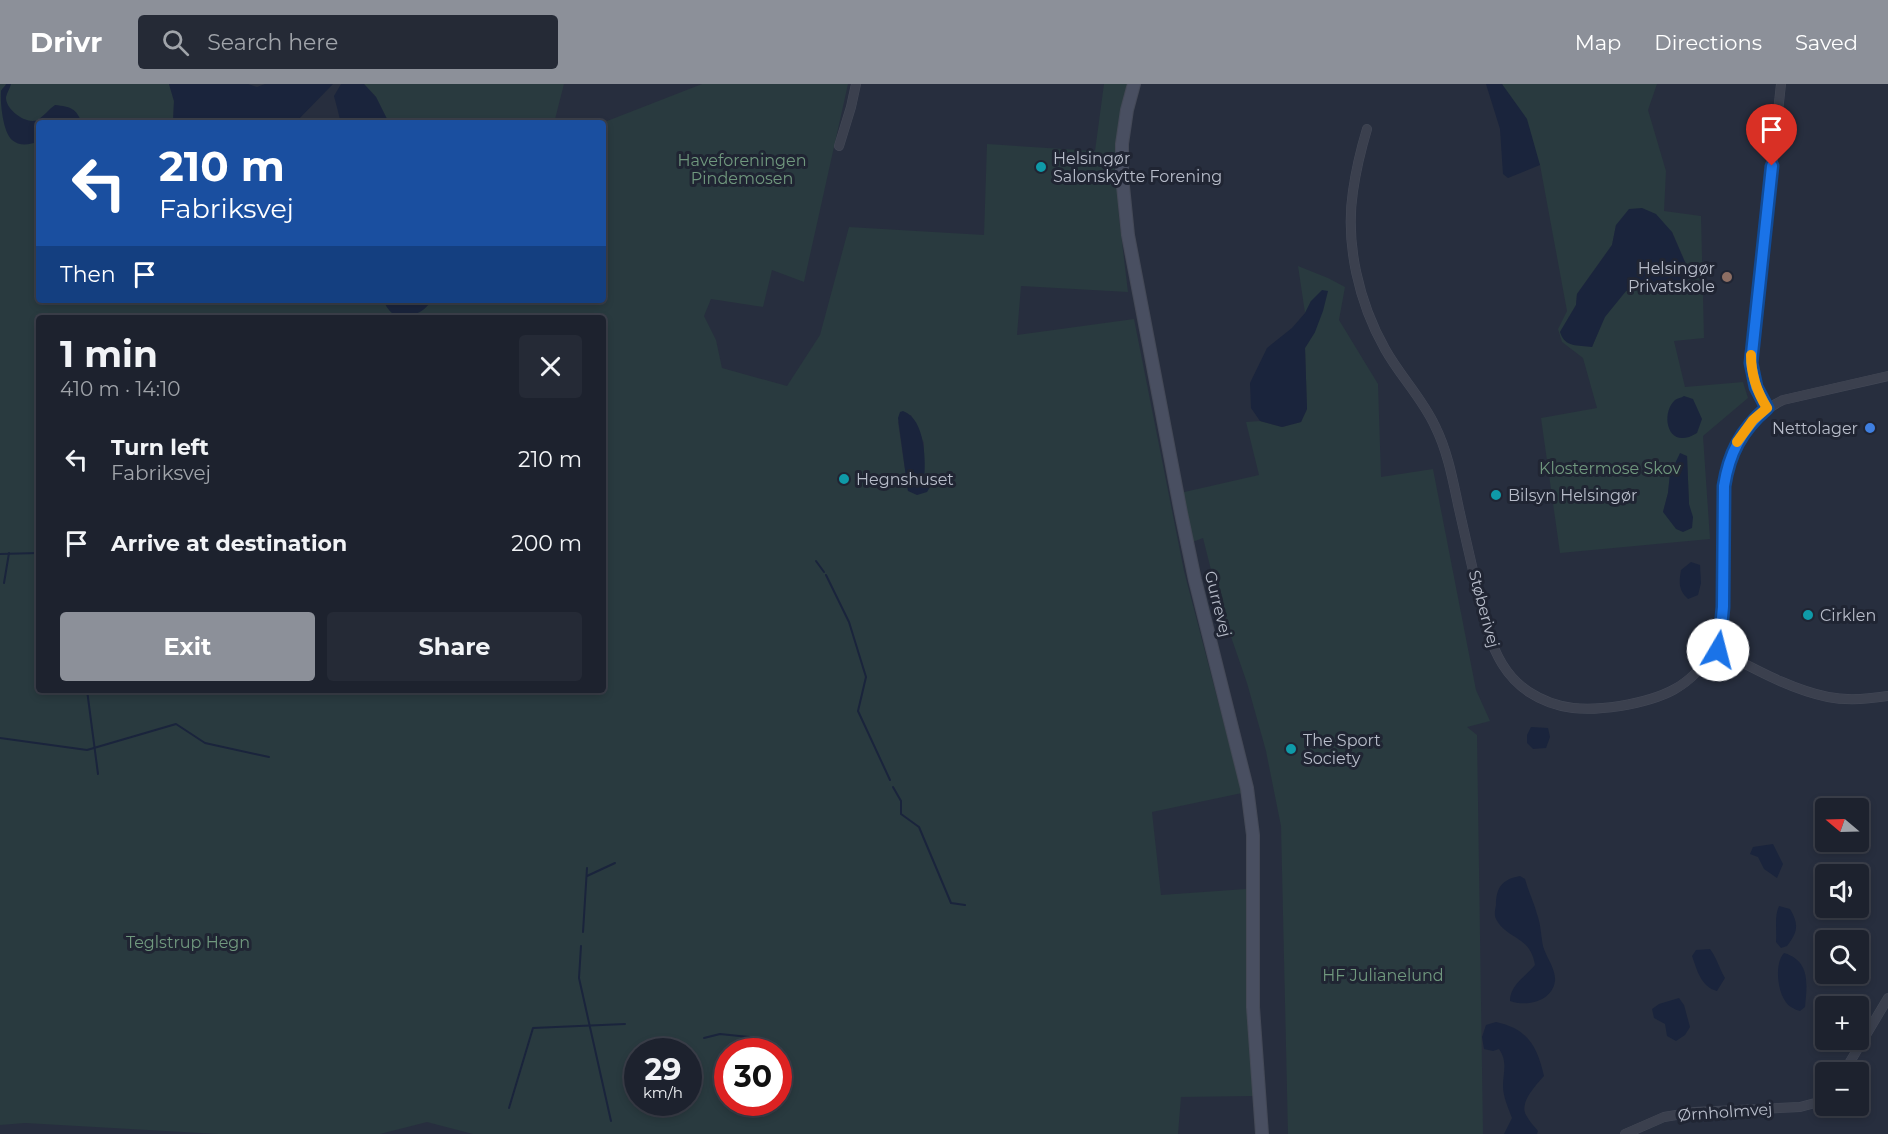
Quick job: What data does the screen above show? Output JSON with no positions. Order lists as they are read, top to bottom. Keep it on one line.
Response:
{"streets":{"street":["Gurrevej","Støberivej","Ørnholmvej"]},"parks":["Haveforeningen Pindemosen","Klostermose Skov","Teglstrup Hegn","HF Julianelund"],"places":["Helsingør Salonskytte Forening","Helsingør Privatskole","Nettolager","Hegnshuset","Bilsyn Helsingør","Cirklen","The Sport Society"],"north":"left","page":{"header":"Drivr","search":"Search here","nav":["Map","Directions","Saved"],"turn":["210 m","Fabriksvej"],"then":"Then","heading":["1 min","410 m · 14:10"],"list":[{"name":"Turn left","note":"Fabriksvej","value":"210 m"},{"name":"Arrive at destination","value":"200 m"}],"buttons":["Exit","Share"],"map_buttons":["+","−"],"speed":"29 km/h","limit":"30"}}
